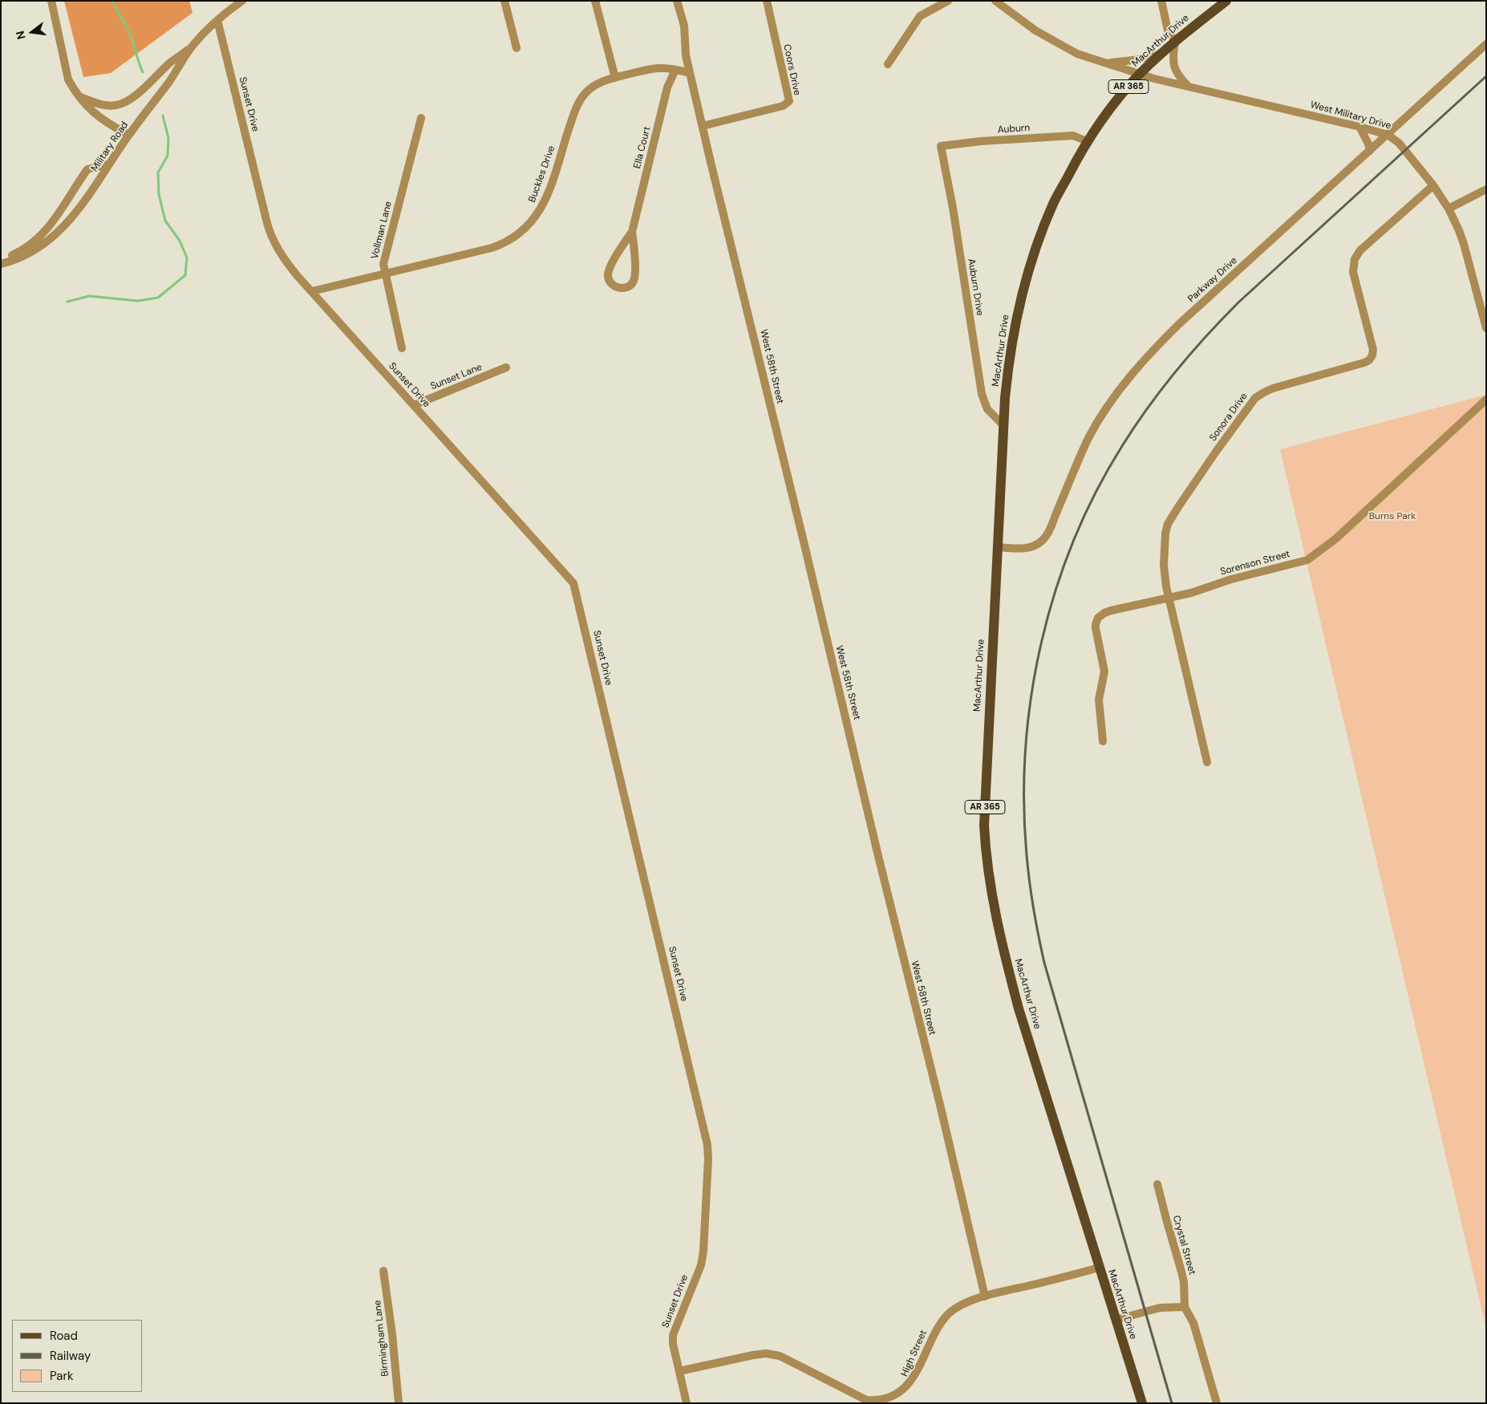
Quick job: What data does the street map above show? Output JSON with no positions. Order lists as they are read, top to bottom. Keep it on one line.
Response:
{"streets":{"main road":["MacArthur Drive","AR 365"],"street":["Coors Drive","Sunset Drive","West Military Drive","Auburn","Military Road","Ella Court","Buckles Drive","Vollman Lane","Parkway Drive","Auburn Drive","West 58th Street","Sunset Lane","Sonora Drive","Sorenson Street","Crystal Street","Birmingham Lane","High Street"]},"crossings":[["MacArthur Drive","West Military Drive"],["MacArthur Drive","Auburn"],["MacArthur Drive","Parkway Drive"],["MacArthur Drive","Auburn Drive"],["MacArthur Drive","High Street"],["Coors Drive","West 58th Street"],["Sunset Drive","Military Road"],["Sunset Drive","Buckles Drive"],["Sunset Drive","Sunset Lane"],["Sunset Drive","High Street"],["West Military Drive","Parkway Drive"],["West Military Drive","Sonora Drive"],["Auburn","Auburn Drive"],["Ella Court","Buckles Drive"],["Buckles Drive","Vollman Lane"],["West 58th Street","High Street"],["Sonora Drive","Sorenson Street"]],"parks":["Burns Park"],"legend":["Road","Railway","Park"],"north":"left"}
